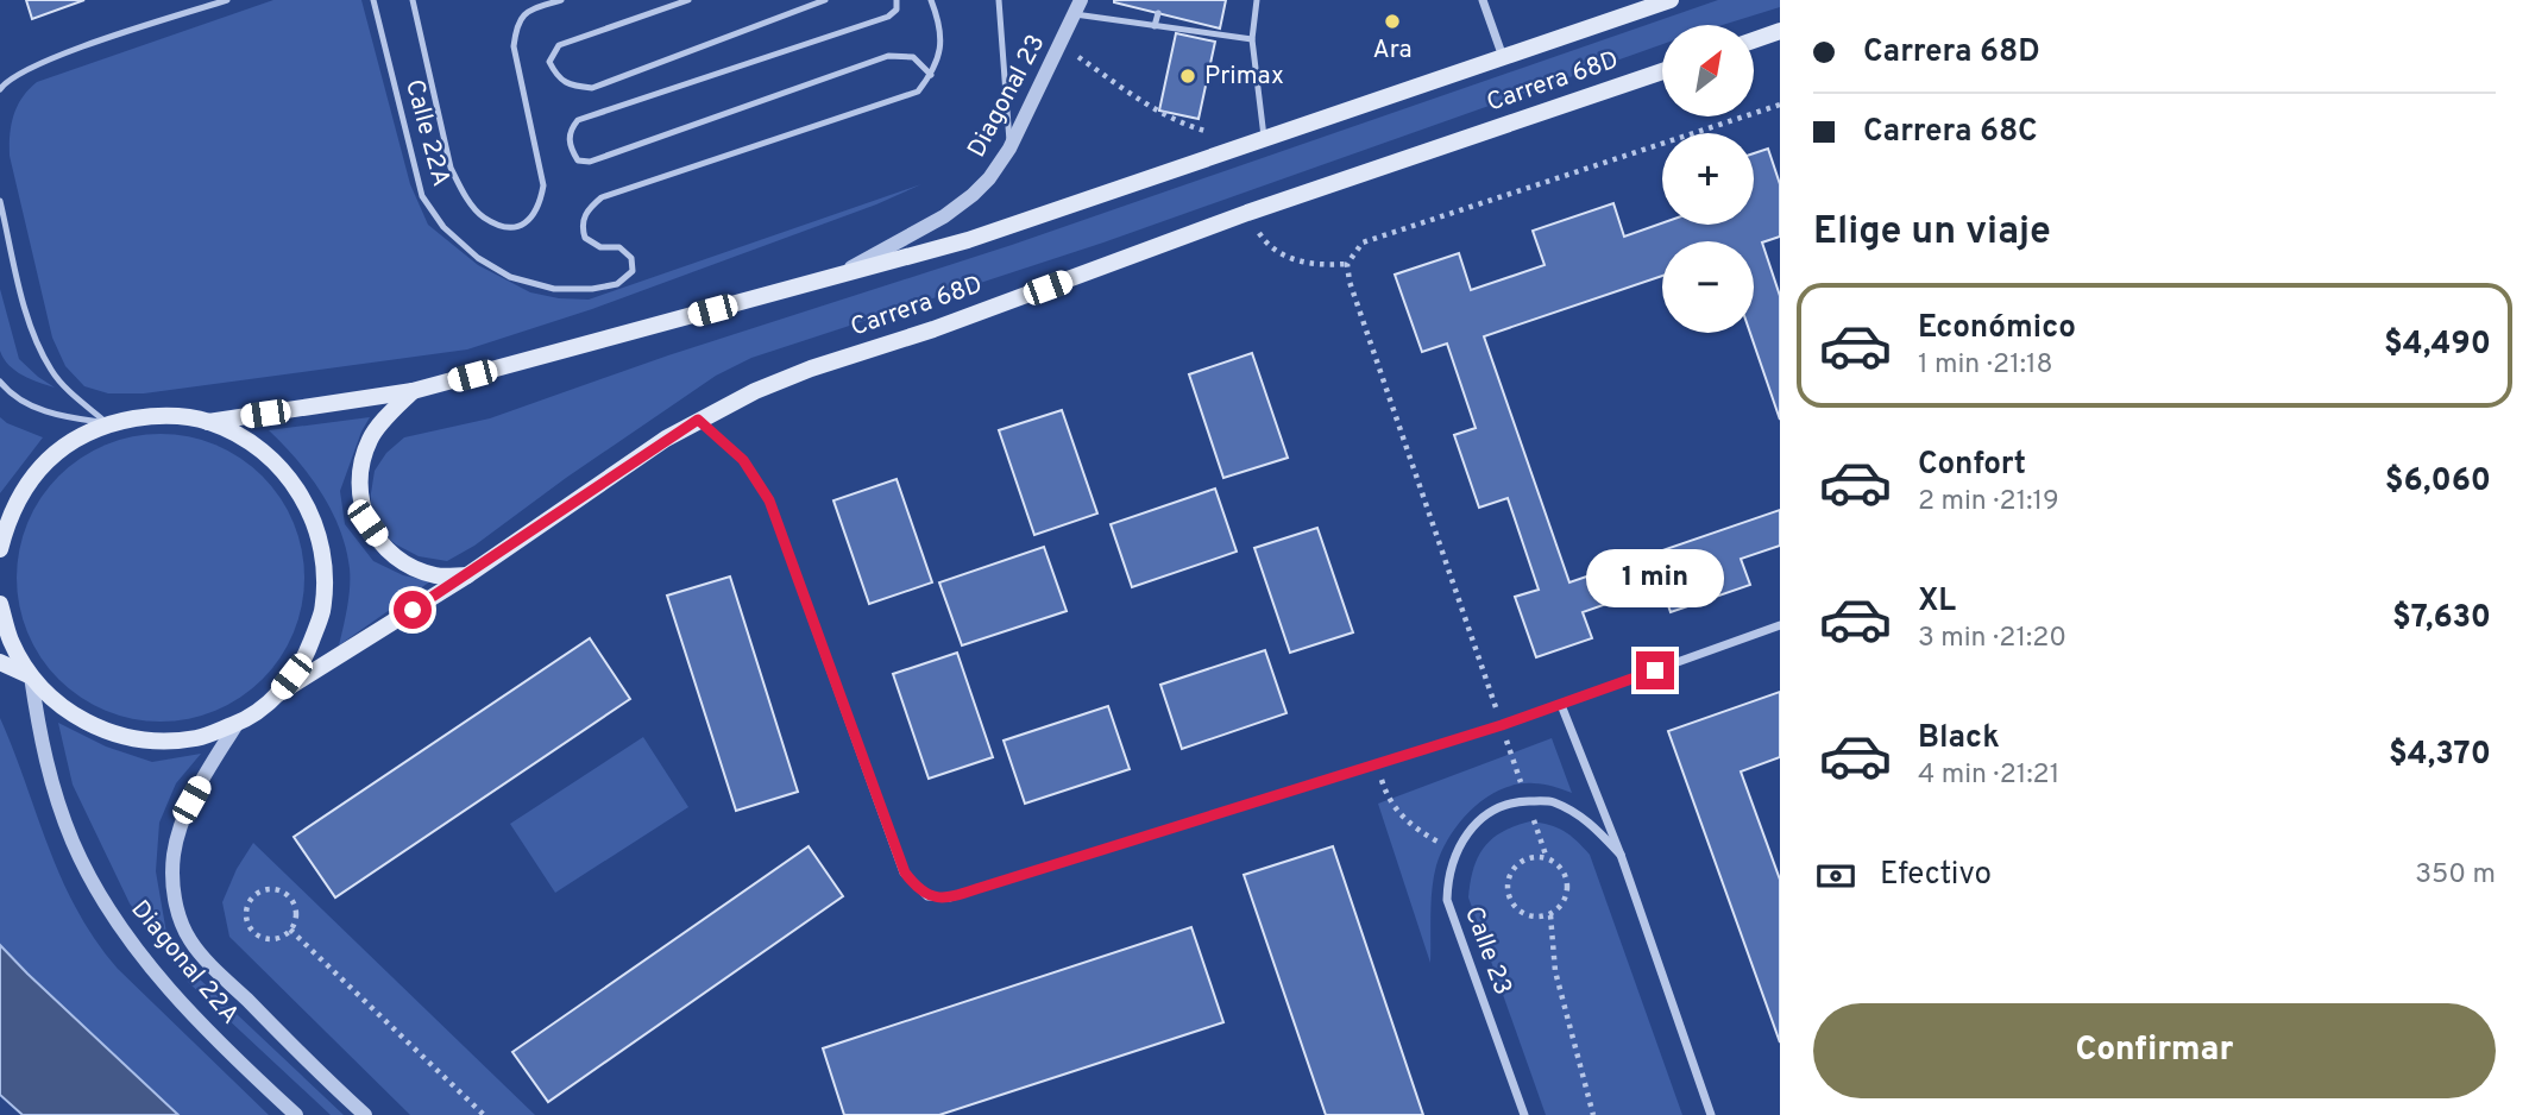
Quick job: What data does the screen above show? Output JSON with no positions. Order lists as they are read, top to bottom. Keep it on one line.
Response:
{"streets":{"main road":["Carrera 68D"],"street":["Diagonal 23","Calle 23","Diagonal 22A"],"lane":["Calle 22A"]},"crossings":[["Carrera 68D","Diagonal 23"]],"places":["Ara","Primax"],"north":"top right","page":{"banner":["Carrera 68D","Carrera 68C"],"map_buttons":["+","−"],"heading":"Elige un viaje","list":[{"name":"Económico","note":"1 min · 21:18","value":"$4,490"},{"name":"Confort","note":"2 min · 21:19","value":"$6,060"},{"name":"XL","note":"3 min · 21:20","value":"$7,630"},{"name":"Black","note":"4 min · 21:21","value":"$4,370"}],"bubble":"1 min","pay":["Efectivo","350 m"],"buttons":"Confirmar"}}
